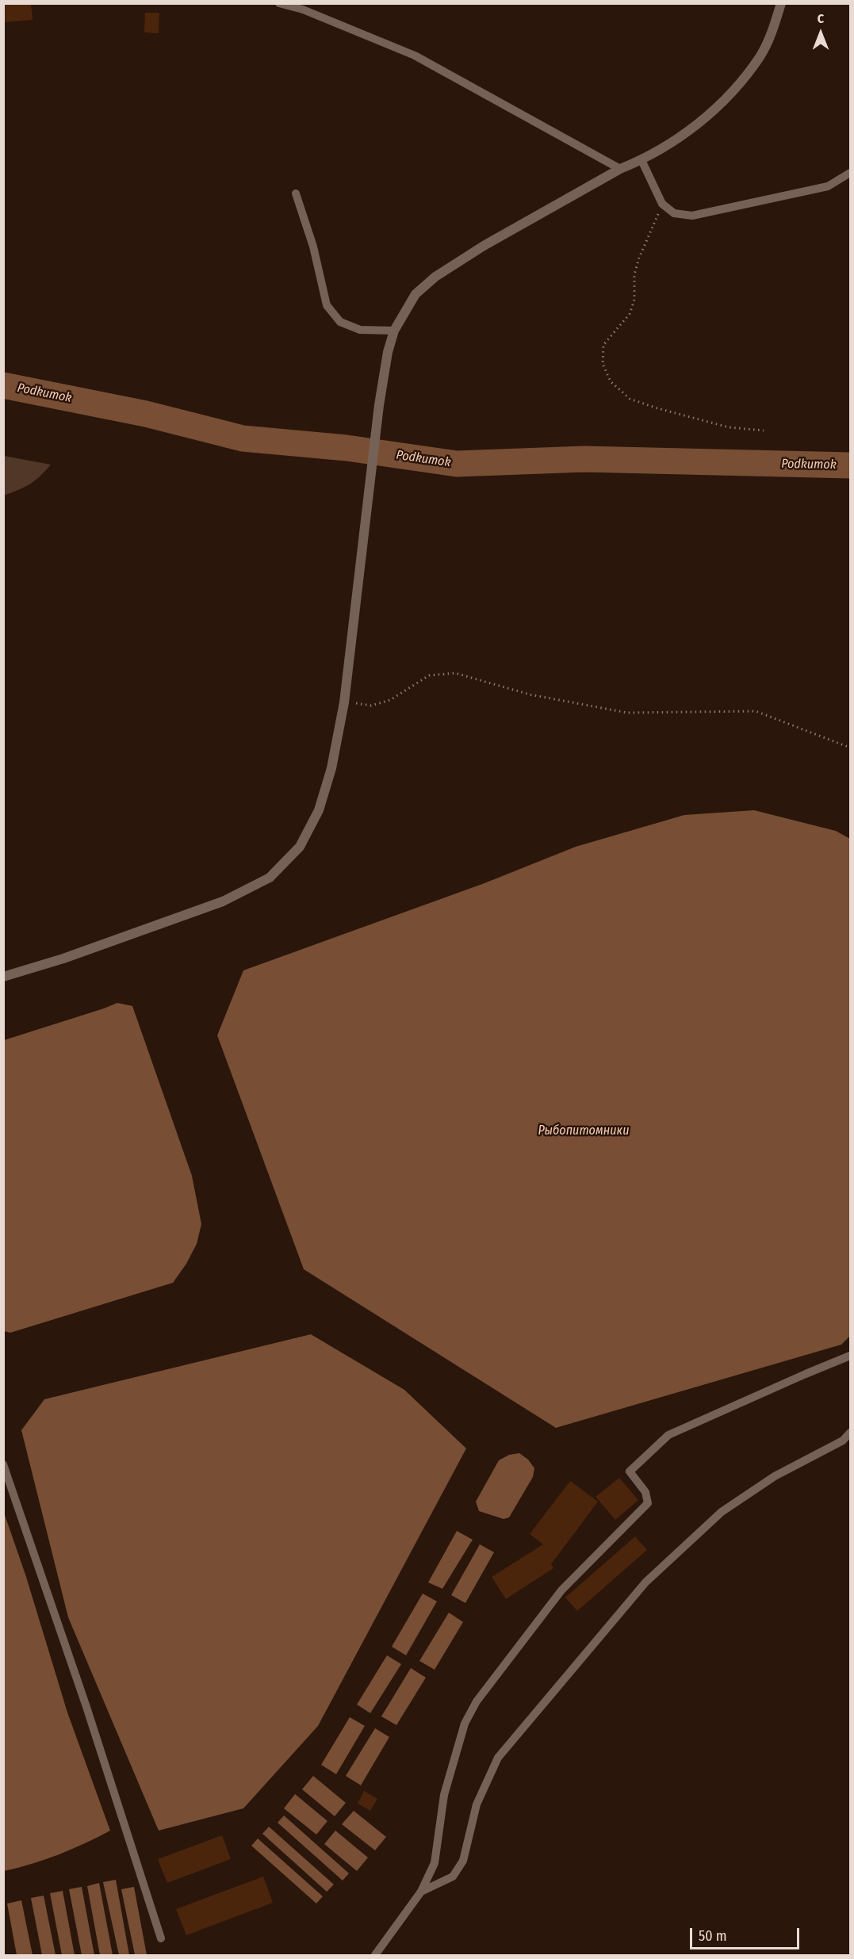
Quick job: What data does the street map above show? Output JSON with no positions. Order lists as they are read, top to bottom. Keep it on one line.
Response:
{"water":["Podkumok","Рыбопитомники"],"scale_bar":"50 m","north":"top"}
